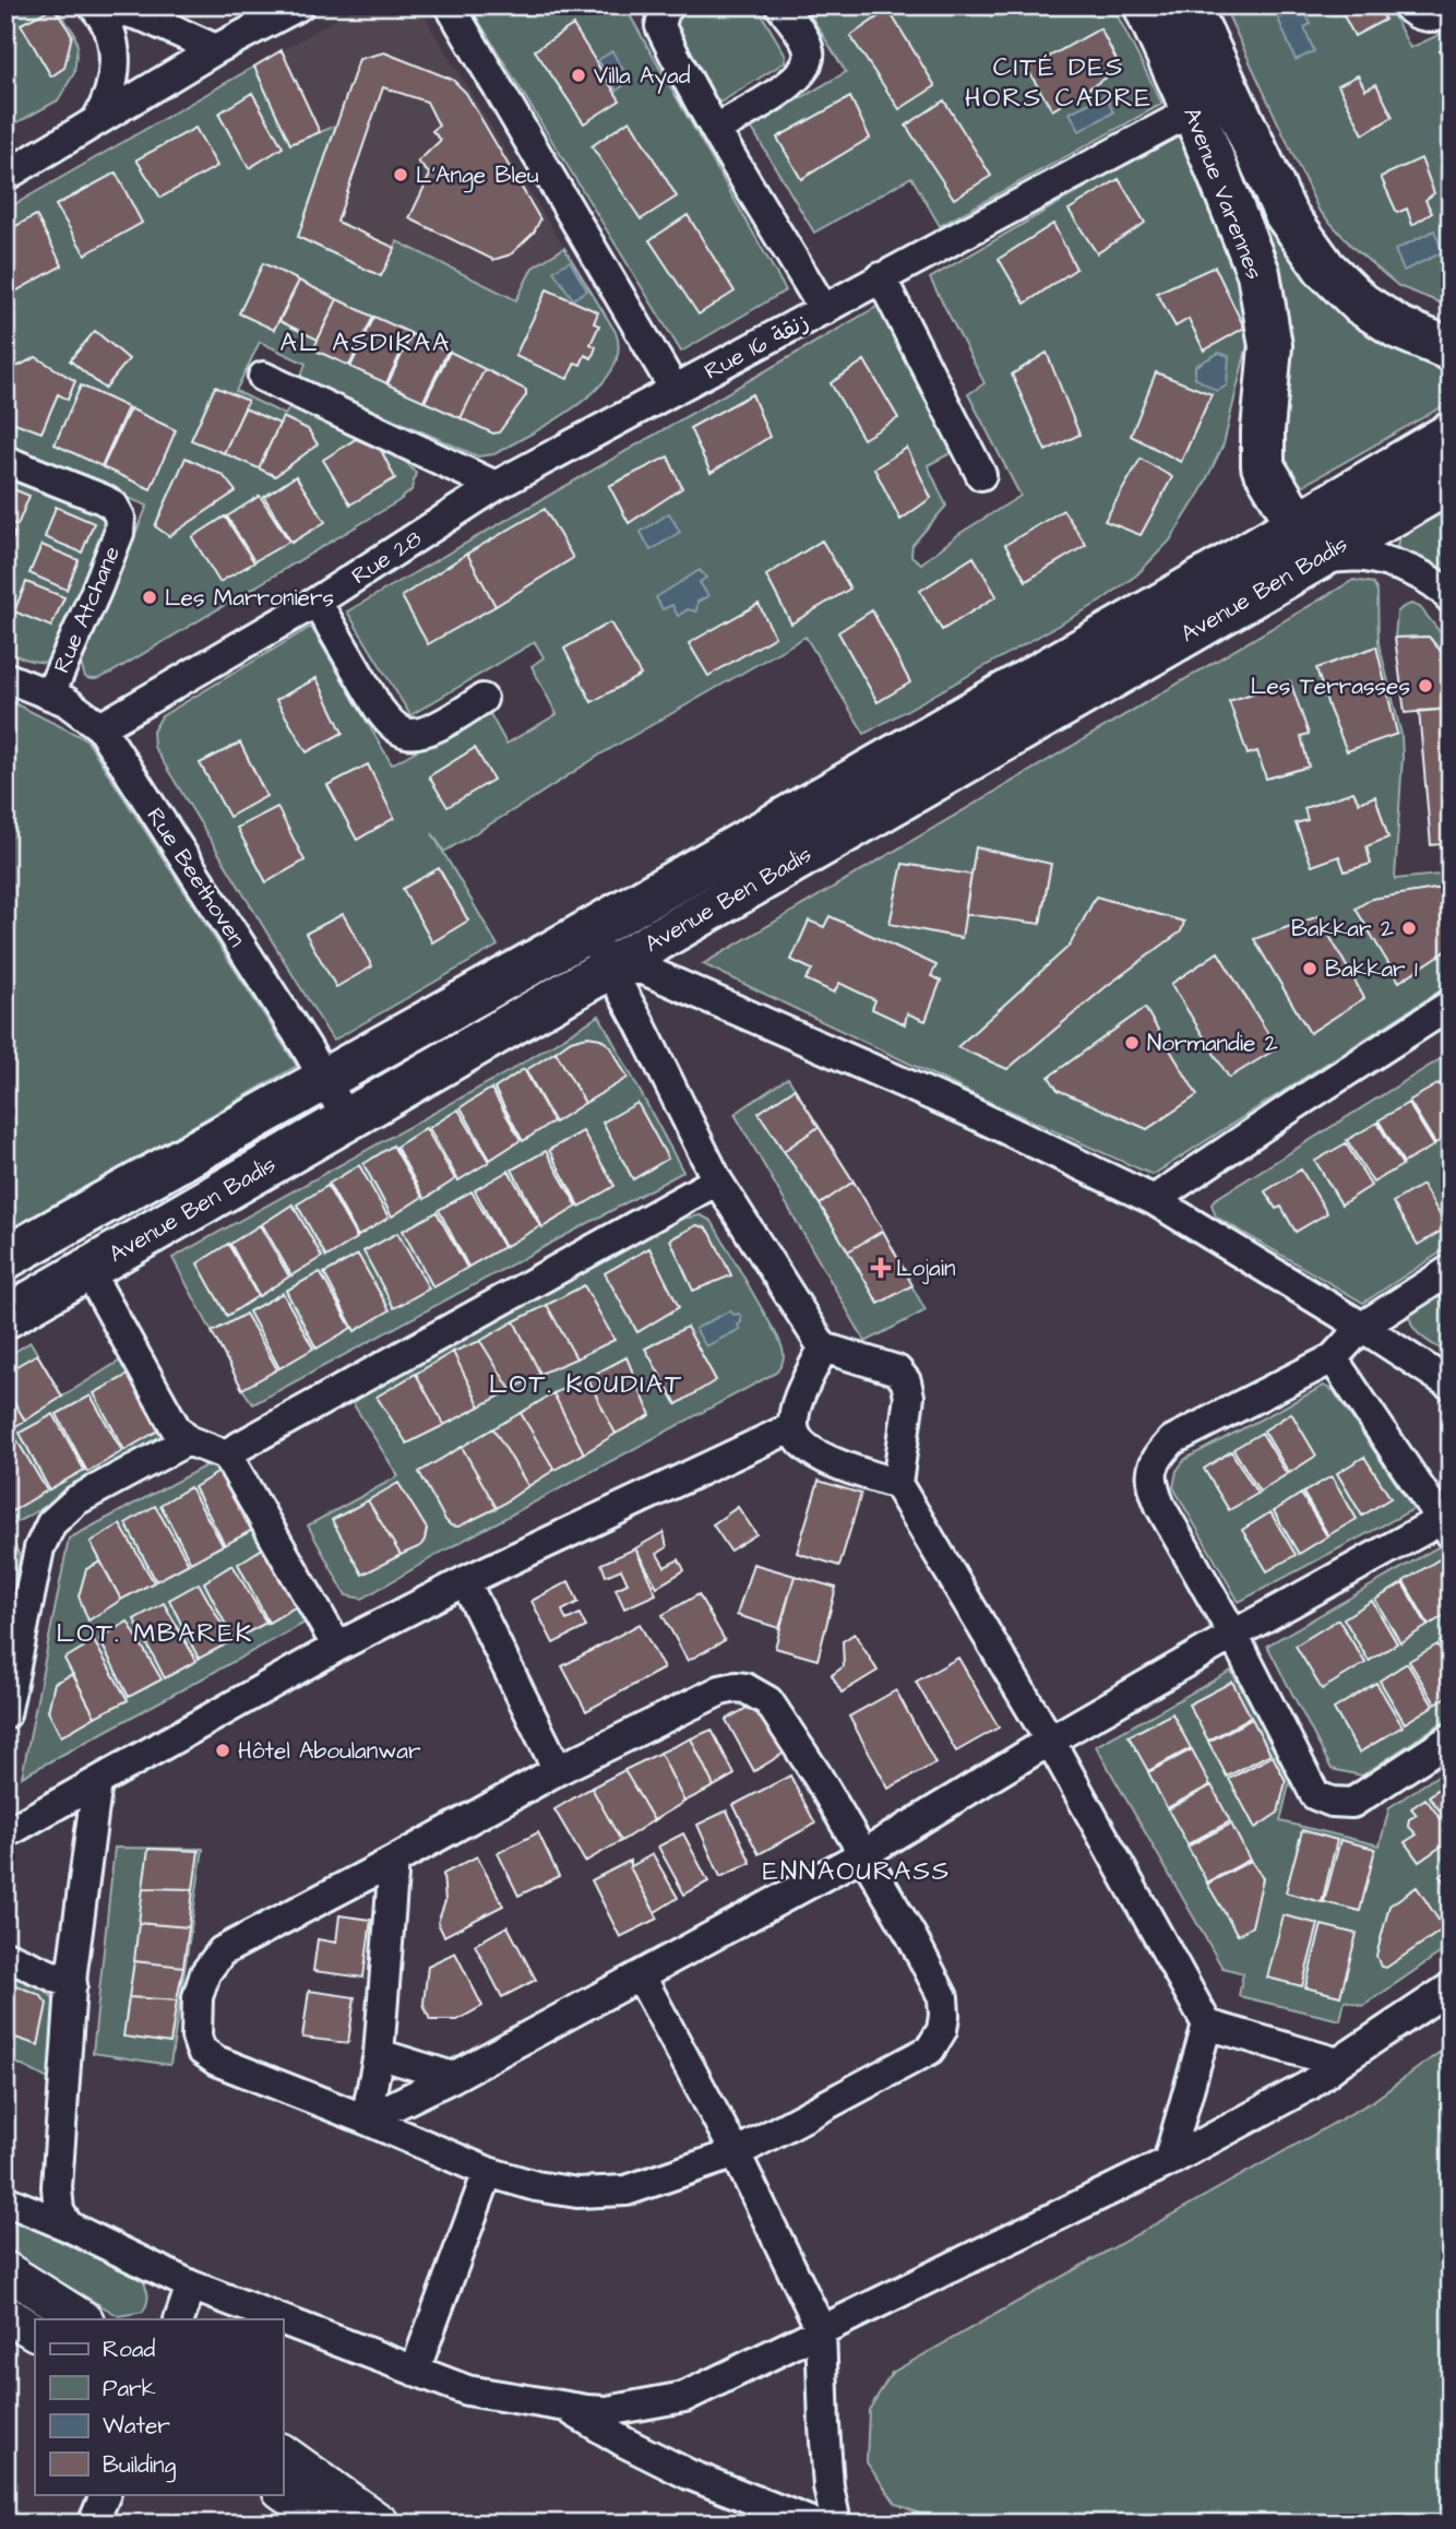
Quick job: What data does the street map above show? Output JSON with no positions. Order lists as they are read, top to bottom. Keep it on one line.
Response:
{"streets":{"main road":["Avenue Varennes","Avenue Ben Badis"],"street":["Rue 16 زنقة","Rue 28","Rue Atchane","Rue Beethoven"]},"crossings":[["Avenue Varennes","Rue 16 زنقة"],["Avenue Varennes","Avenue Ben Badis"],["Rue 16 زنقة","Rue 28"],["Rue 28","Rue Beethoven"],["Avenue Ben Badis","Rue Beethoven"],["Rue Atchane","Rue Beethoven"]],"districts":["CITÉ DES HORS CADRE","AL ASDIKAA","LOT. KOUDIAT","LOT. MBAREK","ENNAOURASS"],"places":{"other":["Villa Ayad","L'Ange Bleu","Les Marroniers","Les Terrasses","Bakkar 2","Bakkar 1","Normandie 2","Hôtel Aboulanwar"],"health":["Lojain"]},"legend":["Road","Park","Water","Building"]}
